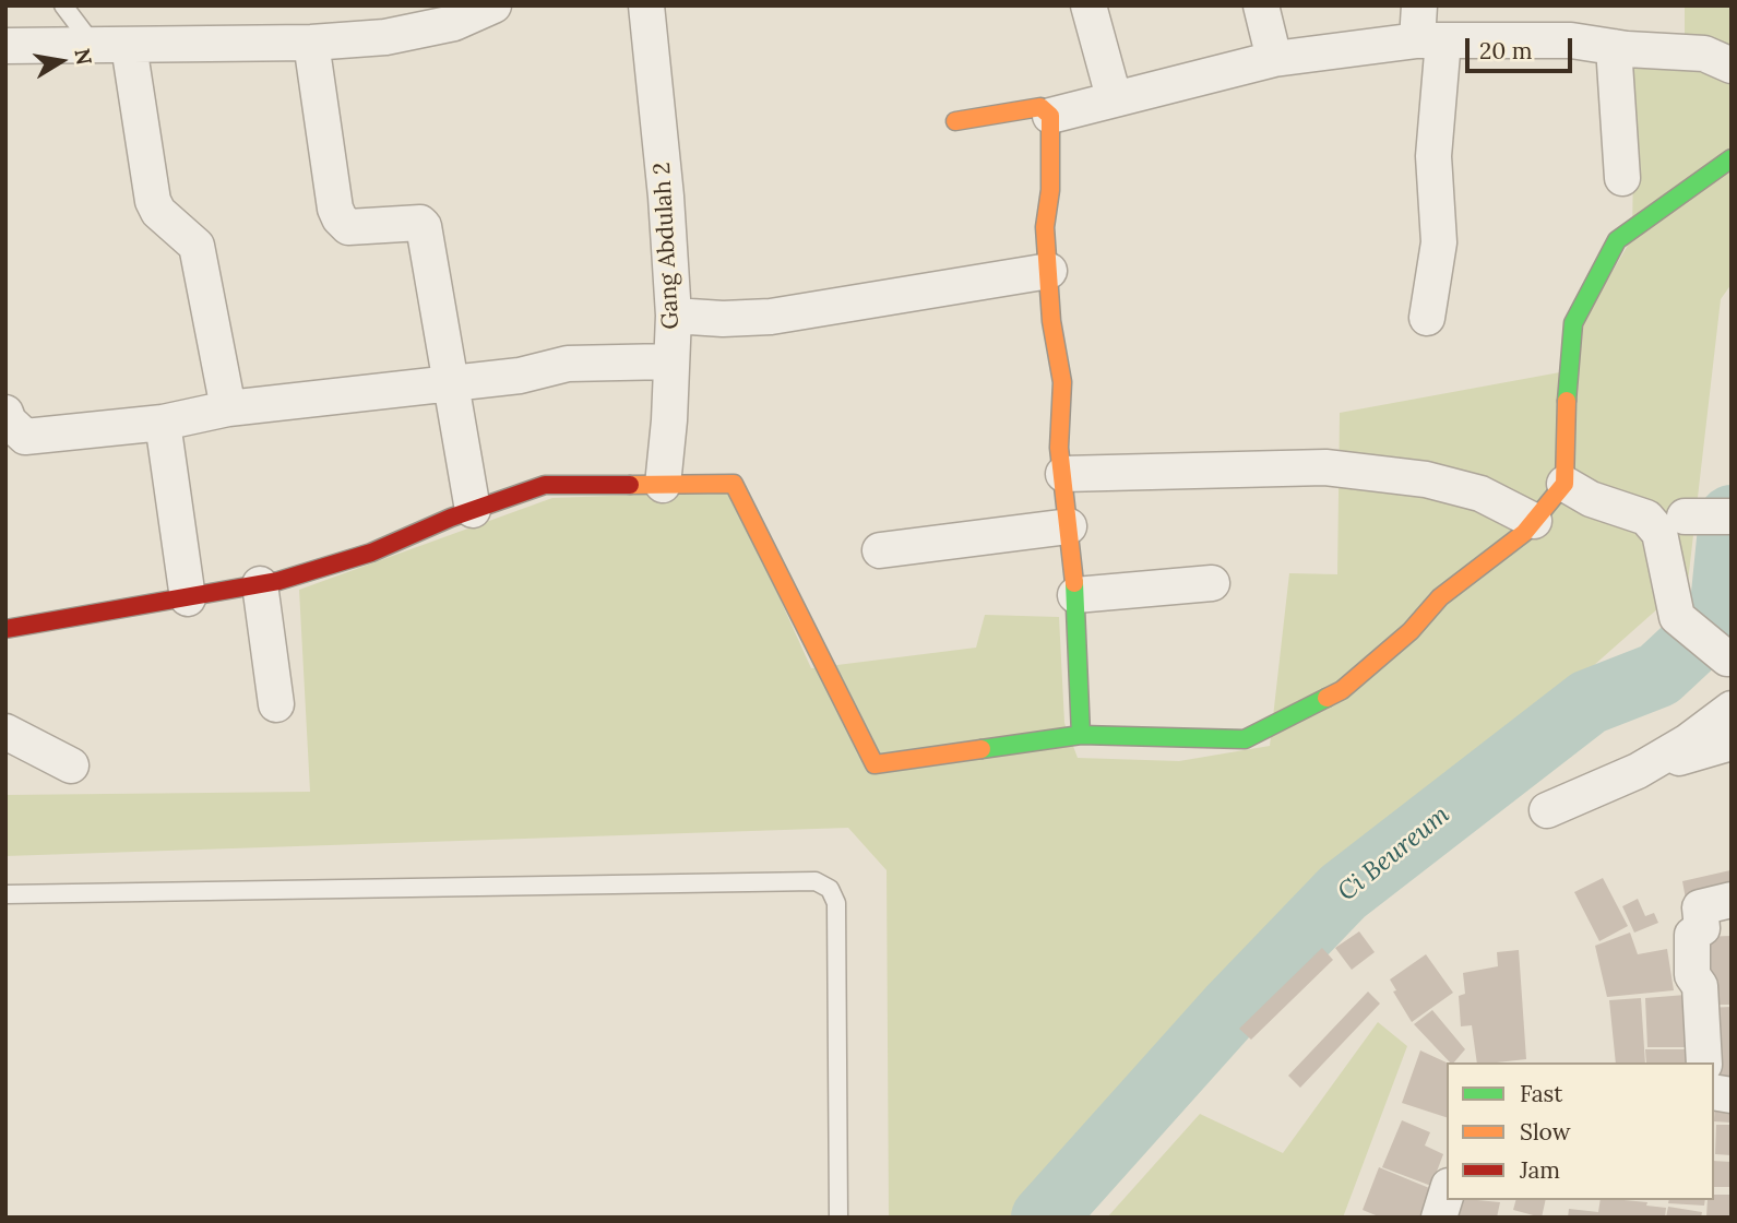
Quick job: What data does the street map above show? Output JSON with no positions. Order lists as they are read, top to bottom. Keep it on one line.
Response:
{"streets":{"street":["Gang Abdulah 2"]},"water":["Ci Beureum"],"legend":["Fast","Slow","Jam"],"scale_bar":"20 m","north":"right"}
